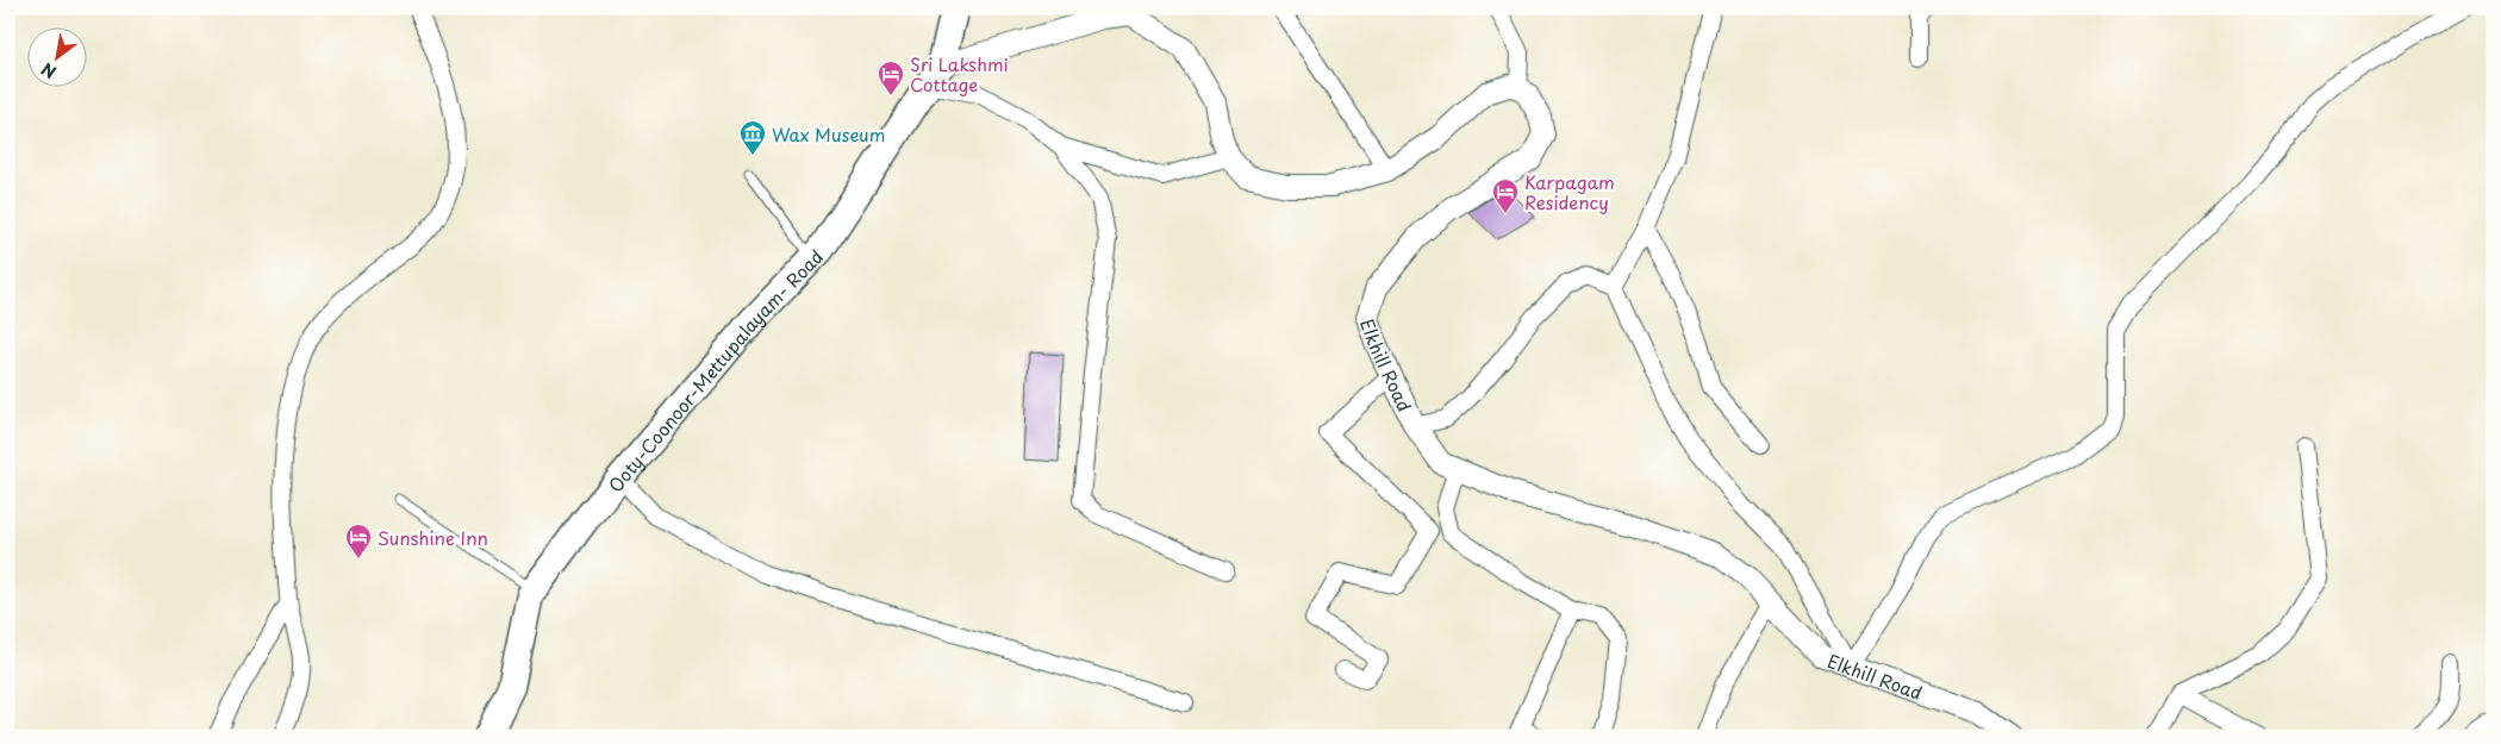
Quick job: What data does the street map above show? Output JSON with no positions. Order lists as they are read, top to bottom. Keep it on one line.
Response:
{"streets":{"highway":["Ooty-Coonoor-Mettupalayam- Road"],"street":["Elkhill Road"]},"places":{"hotel":["Sri Lakshmi Cottage","Karpagam Residency","Sunshine Inn"],"museum":["Wax Museum"]},"north":"bottom left"}
